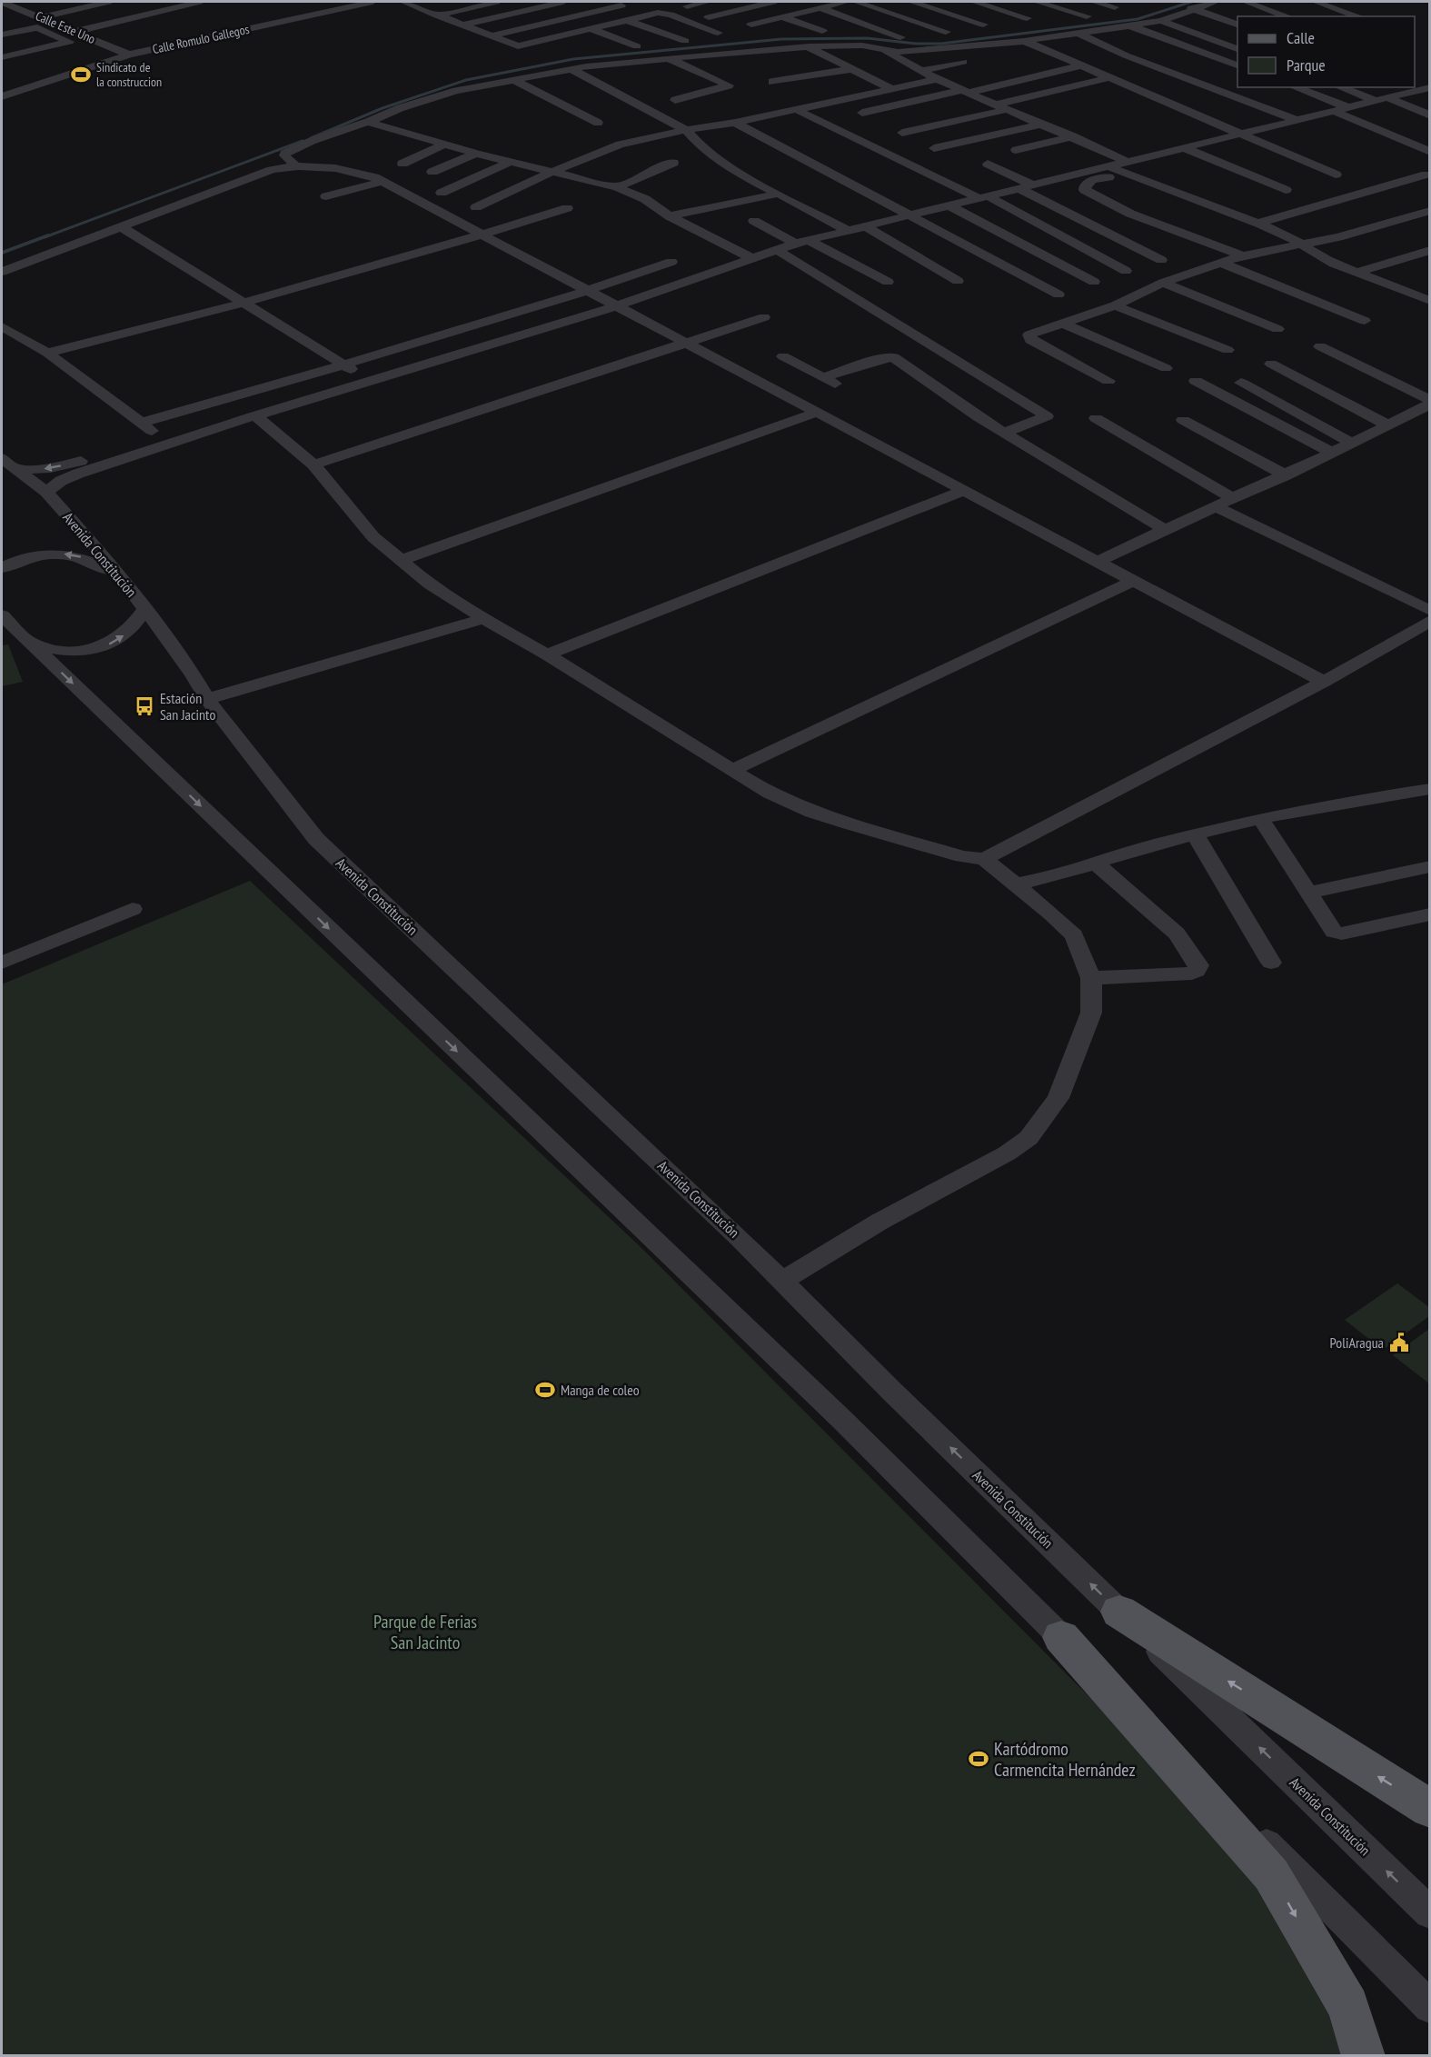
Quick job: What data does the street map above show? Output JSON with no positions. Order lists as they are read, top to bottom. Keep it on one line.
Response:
{"streets":{"street":["Calle Este Uno","Calle Romulo Gallegos","Avenida Constitución"]},"crossings":[["Calle Este Uno","Calle Romulo Gallegos"]],"parks":["Parque de Ferias San Jacinto"],"places":{"sports":["Sindicato de la construccion","Manga de coleo","Kartódromo Carmencita Hernández"],"bus stop":["Estación San Jacinto"],"public building":["PoliAragua"]},"legend":["Calle","Parque"]}
